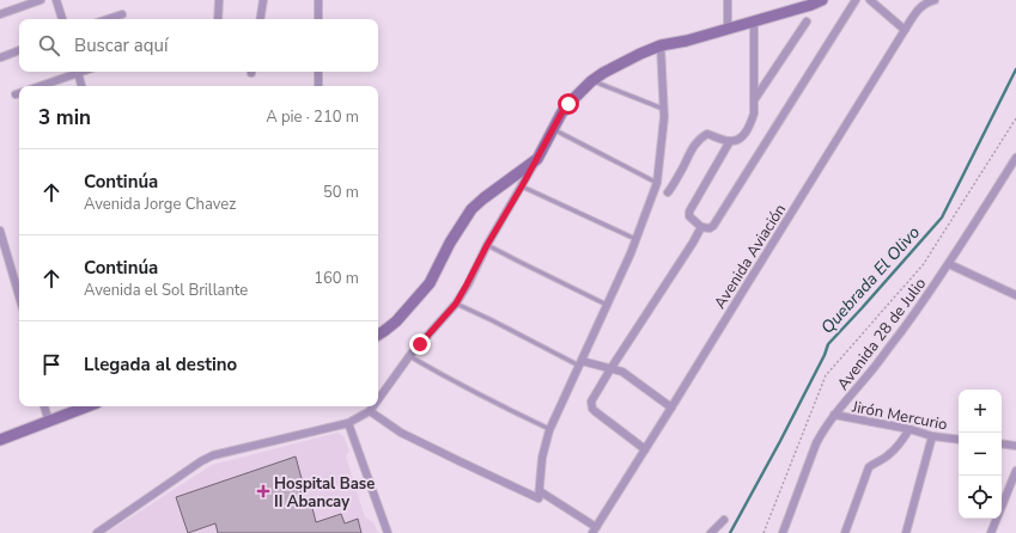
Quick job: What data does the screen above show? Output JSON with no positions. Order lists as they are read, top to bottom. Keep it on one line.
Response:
{"streets":{"street":["Avenida Aviación","Avenida 28 de Julio","Jirón Mercurio"]},"crossings":[["Avenida 28 de Julio","Jirón Mercurio"]],"water":["Quebrada El Olivo"],"places":{"health":["Hospital Base II Abancay"]},"page":{"search":"Buscar aquí","heading":["3 min","A pie · 210 m"],"list":[["Continúa","Avenida Jorge Chavez","50 m"],["Continúa","Avenida el Sol Brillante","160 m"],"Llegada al destino"],"map_buttons":["+","−"]}}
